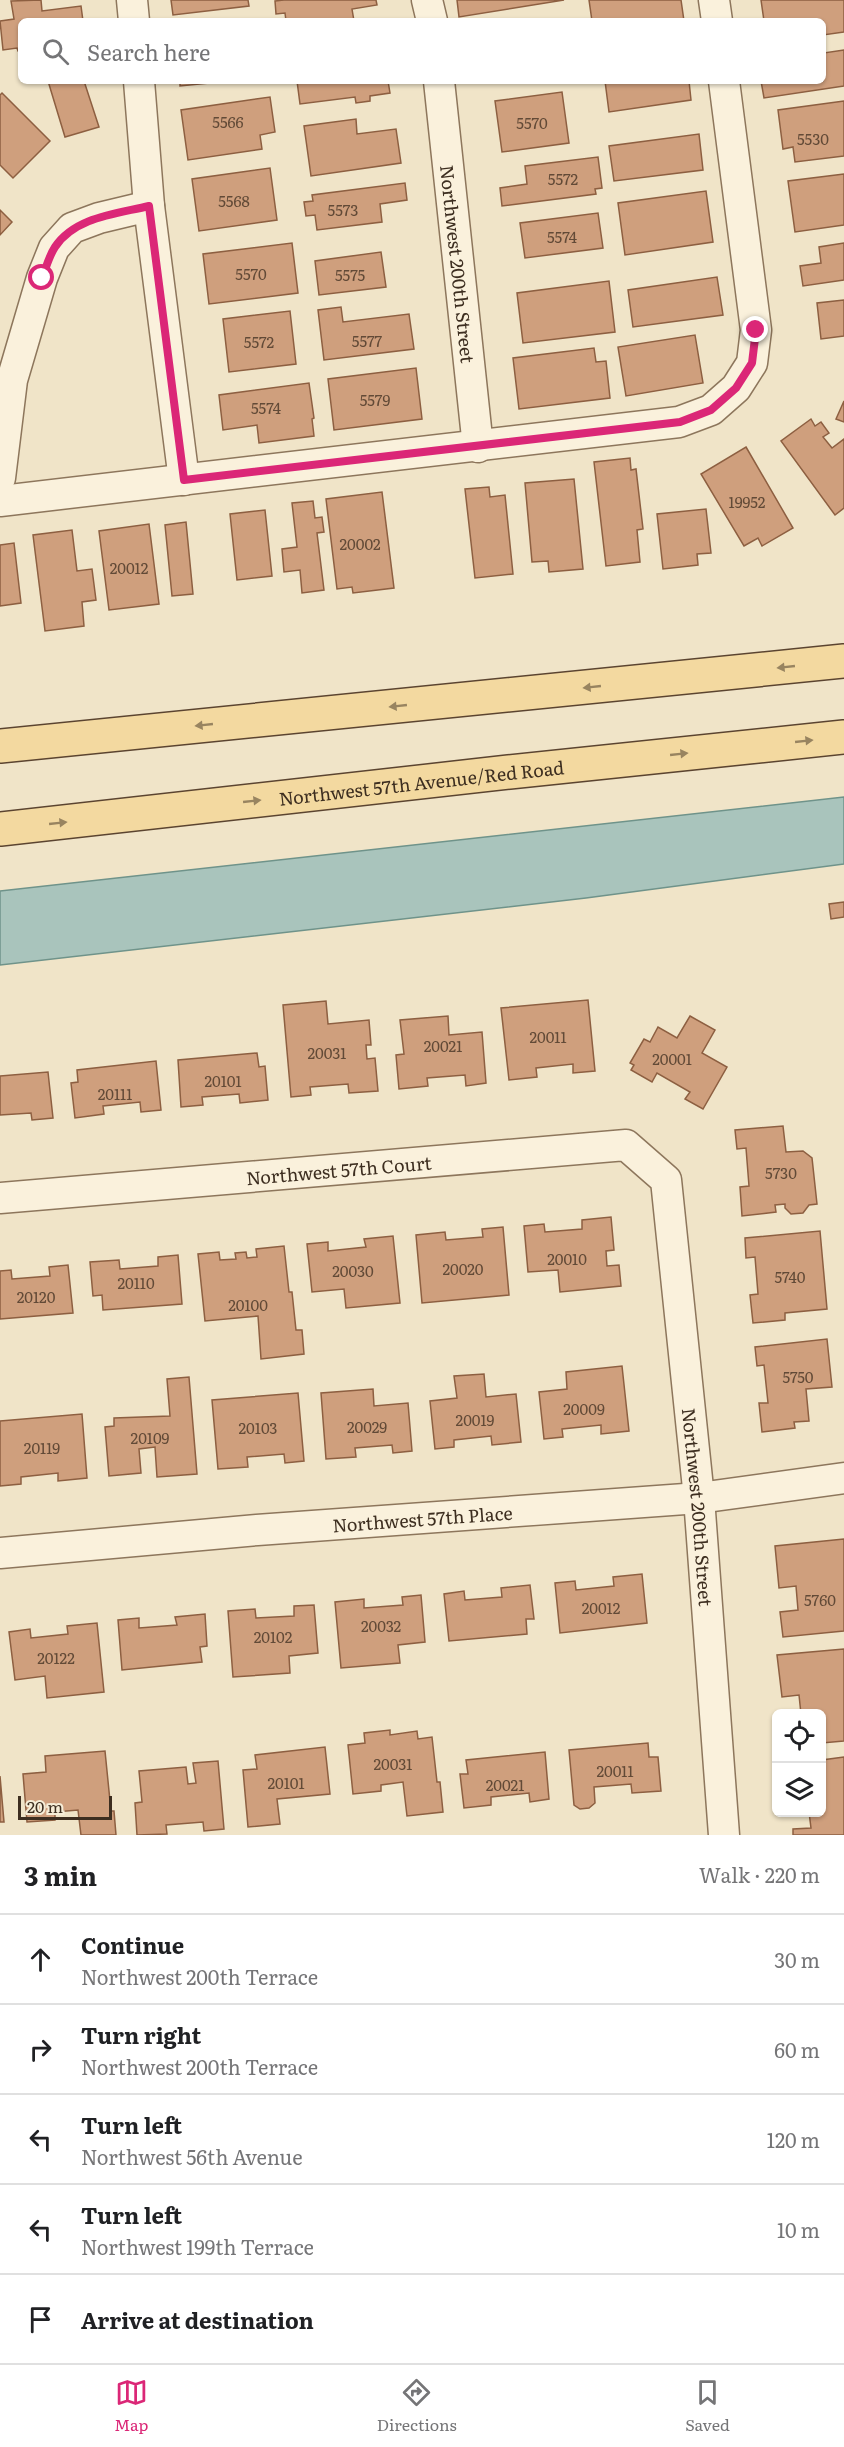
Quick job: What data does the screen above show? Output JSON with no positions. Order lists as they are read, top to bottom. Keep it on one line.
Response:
{"streets":{"main road":["Northwest 57th Avenue/Red Road"],"street":["Northwest 200th Street","Northwest 57th Court","Northwest 57th Place"]},"crossings":[["Northwest 200th Street","Northwest 57th Court"],["Northwest 200th Street","Northwest 57th Place"]],"house_numbers":["5566","5570","5530","5572","5568","5573","5574","5570","5575","5577","5572","5579","5574","19952","20002","20012","20011","20021","20031","20001","20101","20111","5730","20010","20020","20030","5740","20110","20120","20100","5750","20009","20019","20029","20103","20109","20119","5760","20012","20032","20102","20122","20031","20011","20101","20021"],"scale_bar":"20 m","page":{"search":"Search here","scale":"20 m","heading":["3 min","Walk · 220 m"],"list":[["Continue","Northwest 200th Terrace","30 m"],["Turn right","Northwest 200th Terrace","60 m"],["Turn left","Northwest 56th Avenue","120 m"],["Turn left","Northwest 199th Terrace","10 m"],"Arrive at destination"],"nav":["Map","Directions","Saved"]}}
